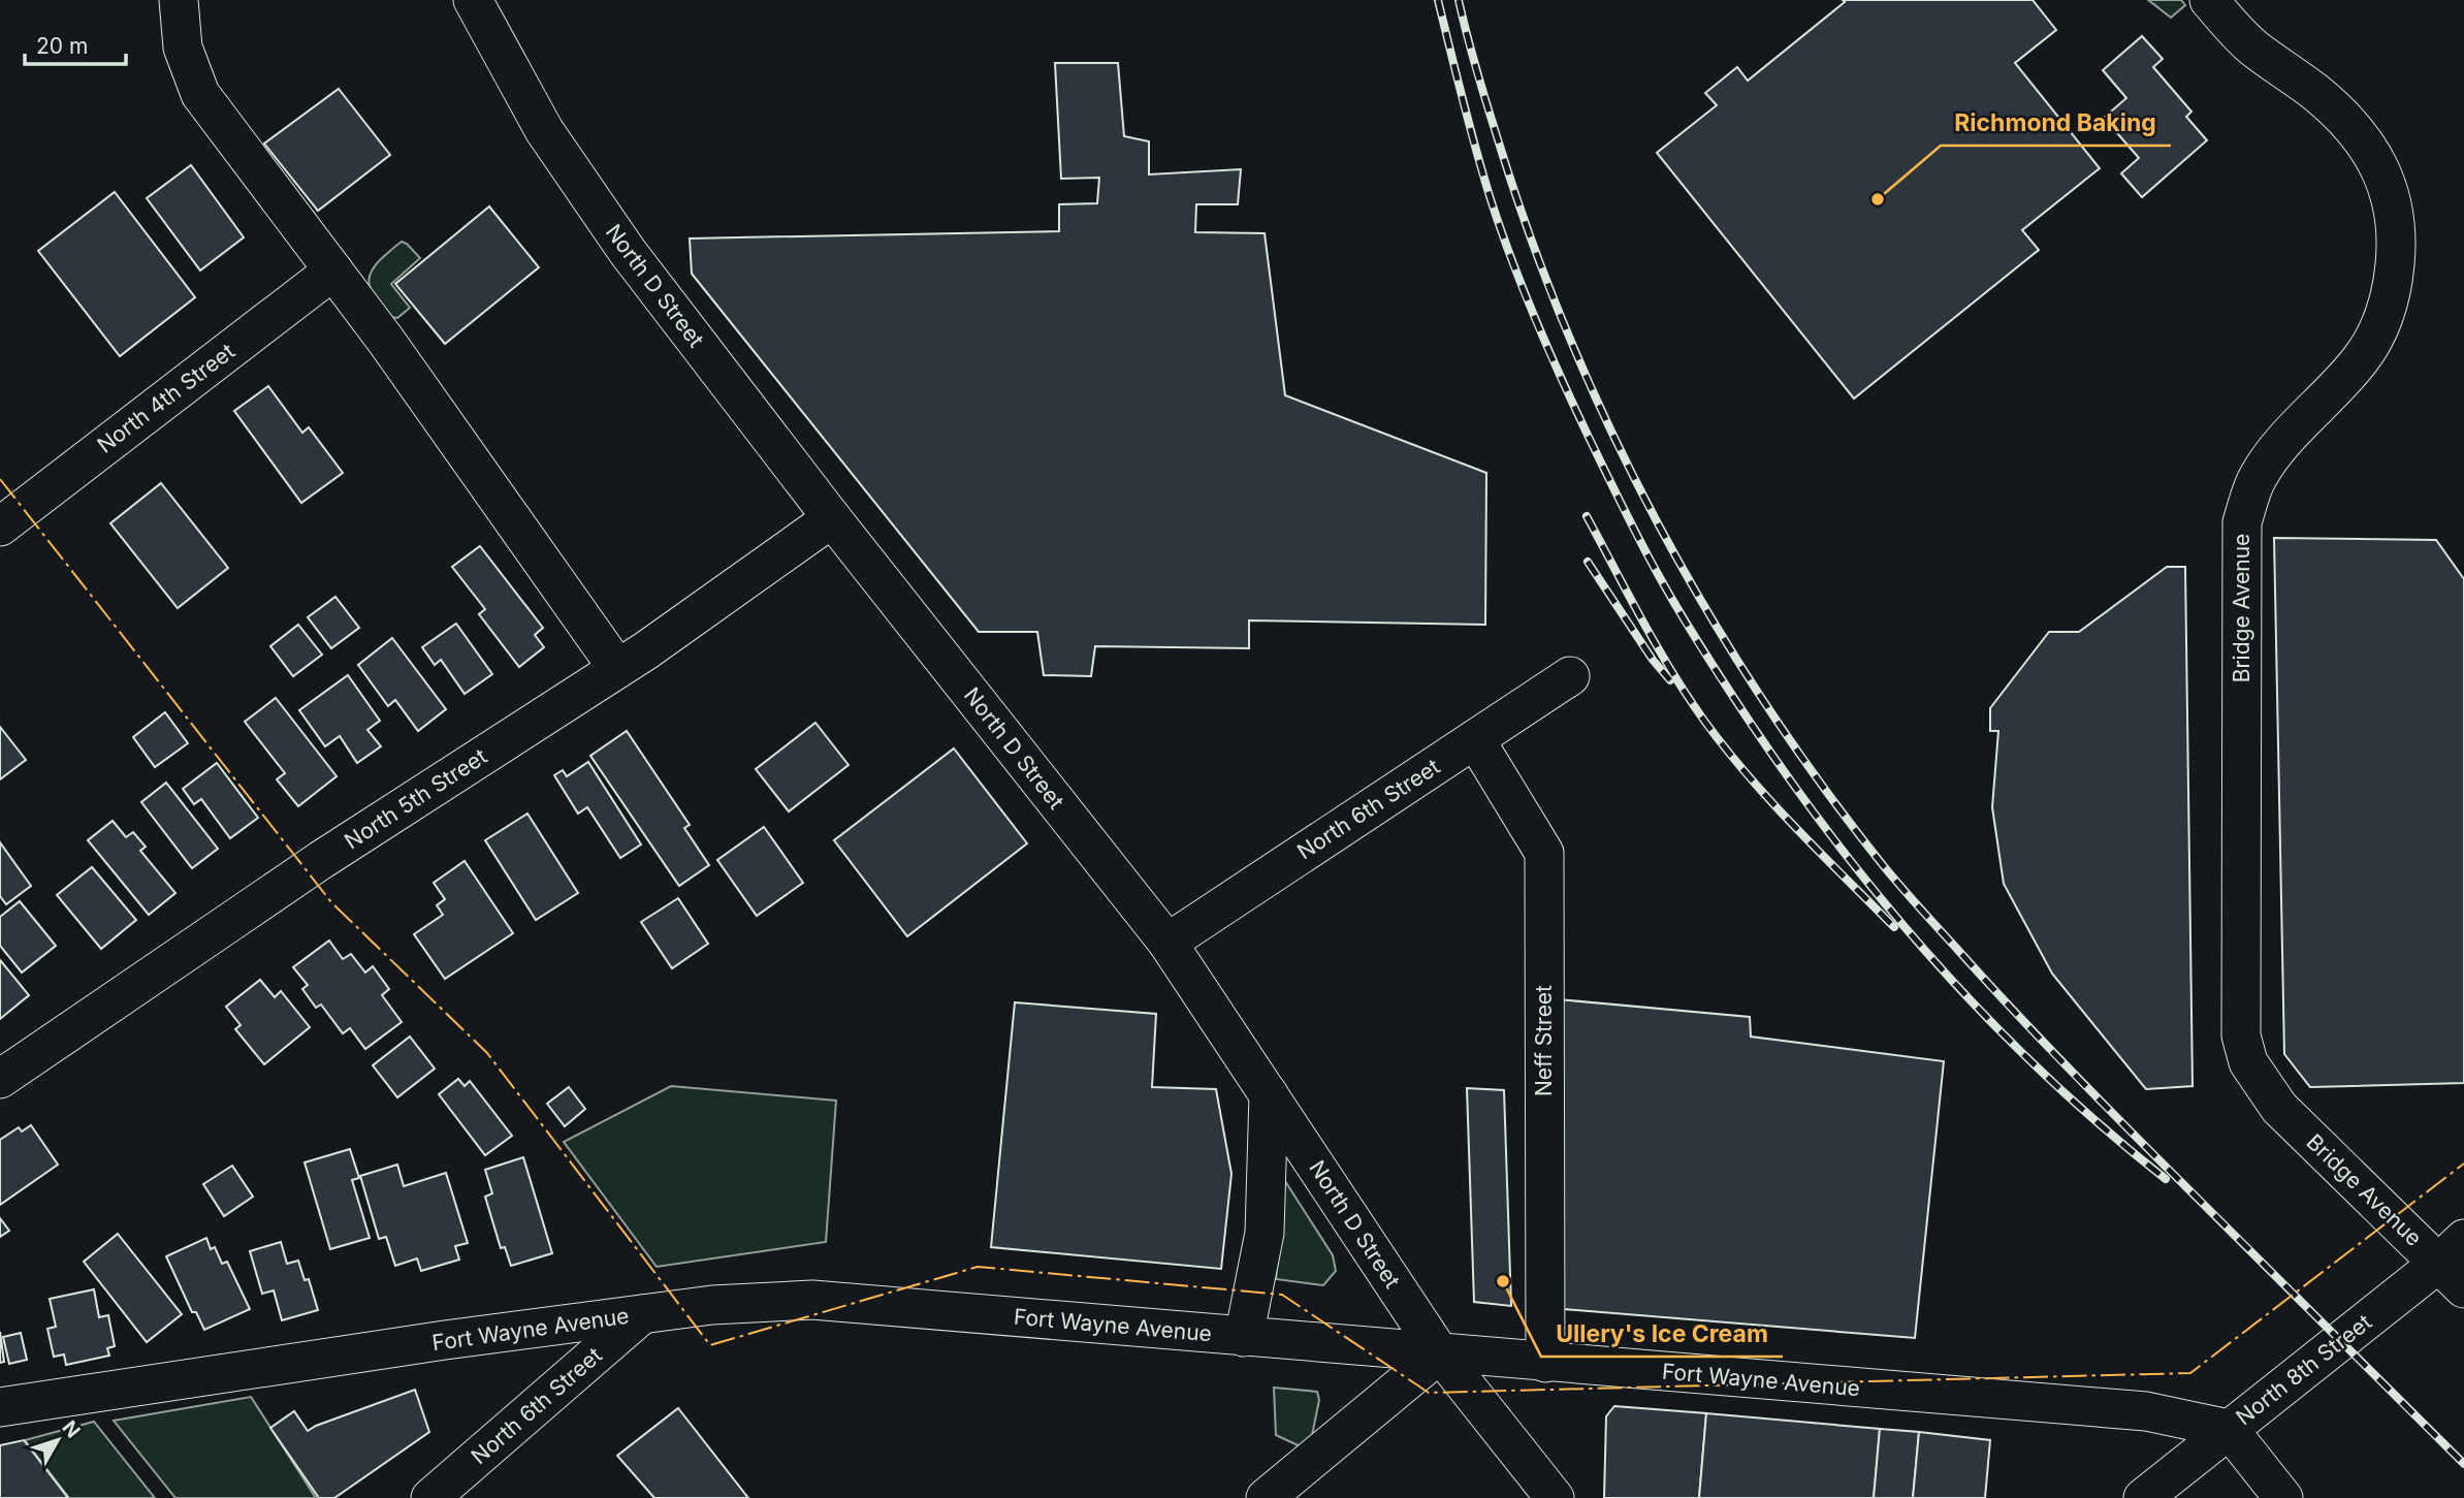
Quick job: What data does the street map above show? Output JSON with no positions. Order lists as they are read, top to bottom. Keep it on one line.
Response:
{"streets":{"street":["North D Street","North 4th Street","Bridge Avenue","North 5th Street","North 6th Street","Neff Street","Fort Wayne Avenue","North 8th Street"]},"crossings":[["North D Street","North 5th Street"],["North D Street","North 6th Street"],["North D Street","Fort Wayne Avenue"],["Bridge Avenue","North 8th Street"],["North 6th Street","Neff Street"],["North 6th Street","Fort Wayne Avenue"],["Neff Street","Fort Wayne Avenue"],["Fort Wayne Avenue","North 8th Street"]],"places":["Richmond Baking","Ullery's Ice Cream"],"scale_bar":"20 m","north":"top right"}
